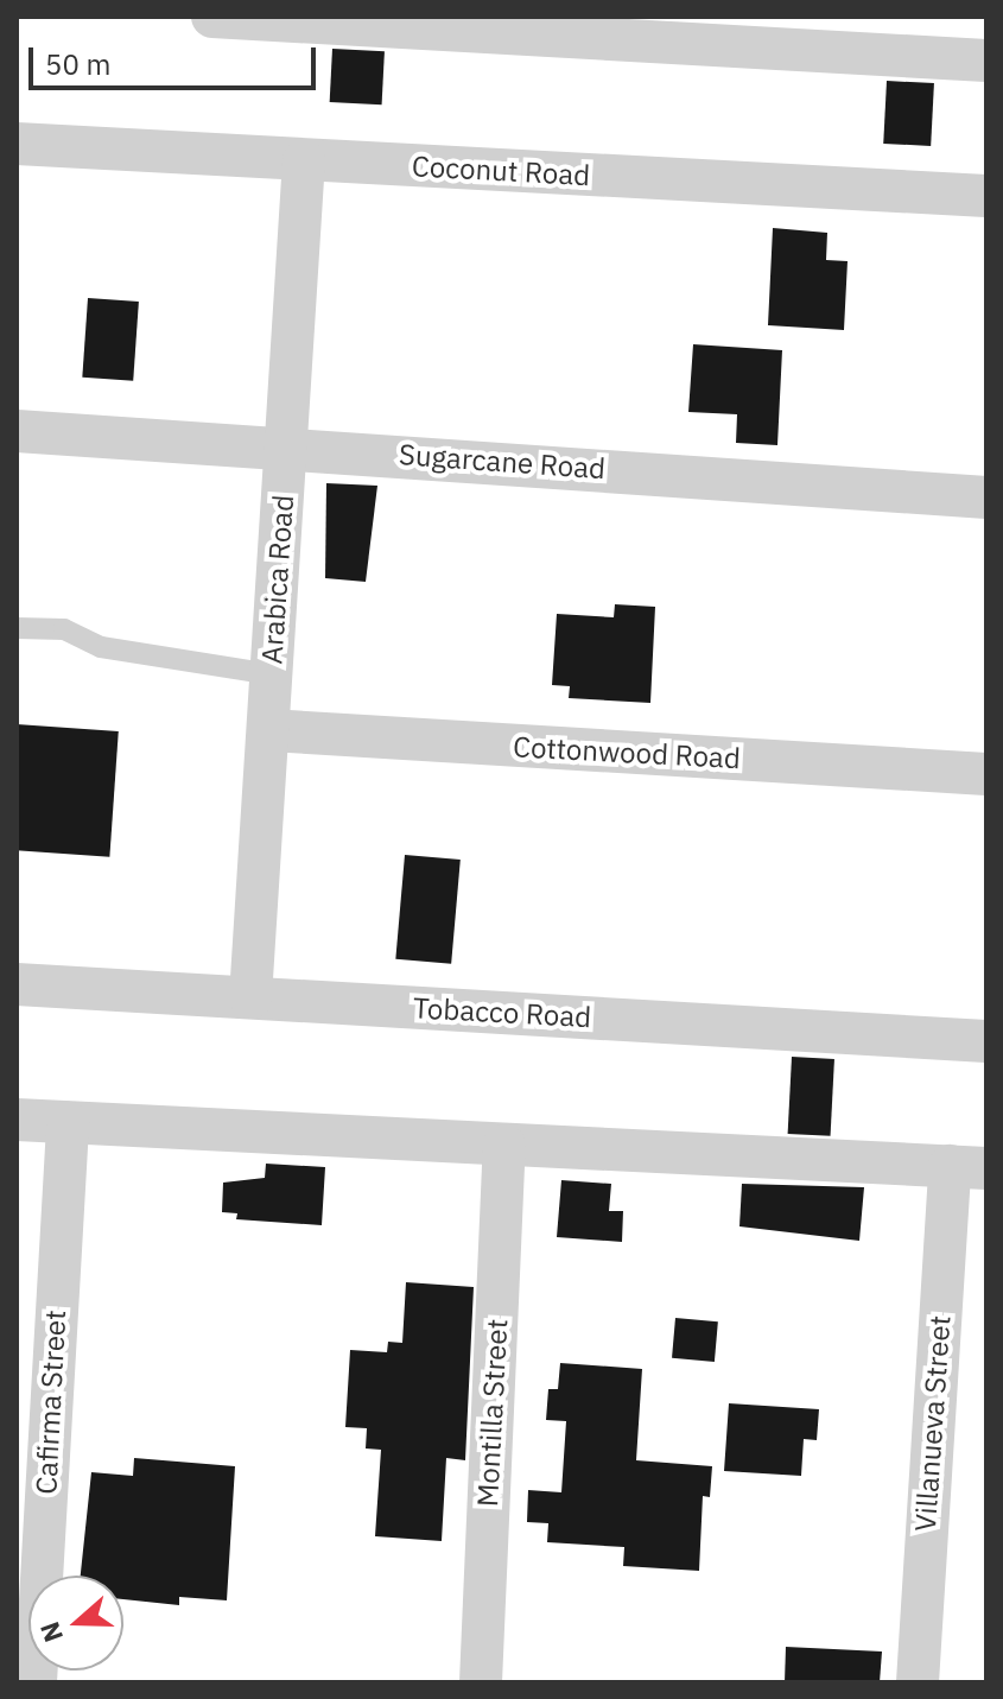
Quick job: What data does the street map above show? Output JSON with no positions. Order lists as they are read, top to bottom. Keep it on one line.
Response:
{"streets":{"street":["Coconut Road","Sugarcane Road","Arabica Road","Cottonwood Road","Tobacco Road","Cafirma Street","Montilla Street","Villanueva Street"]},"crossings":[["Coconut Road","Arabica Road"],["Sugarcane Road","Arabica Road"],["Arabica Road","Cottonwood Road"],["Arabica Road","Tobacco Road"]],"scale_bar":"50 m","north":"left"}
